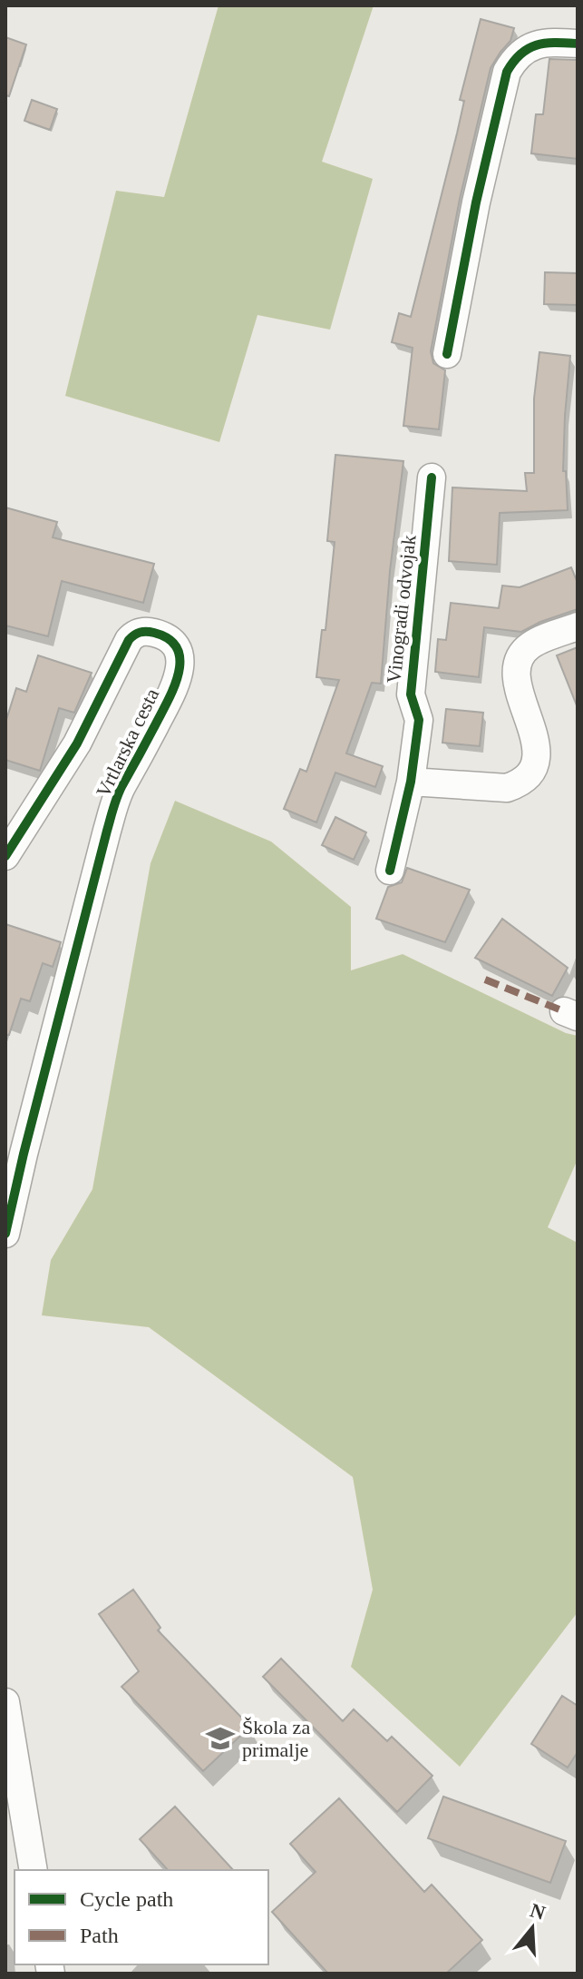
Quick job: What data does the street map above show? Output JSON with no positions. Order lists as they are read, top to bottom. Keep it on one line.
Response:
{"streets":{"street":["Vinogradi odvojak","Vrtlarska cesta"]},"places":{"school or university":["Škola za primalje"]},"legend":["Cycle path","Path"],"north":"top"}
